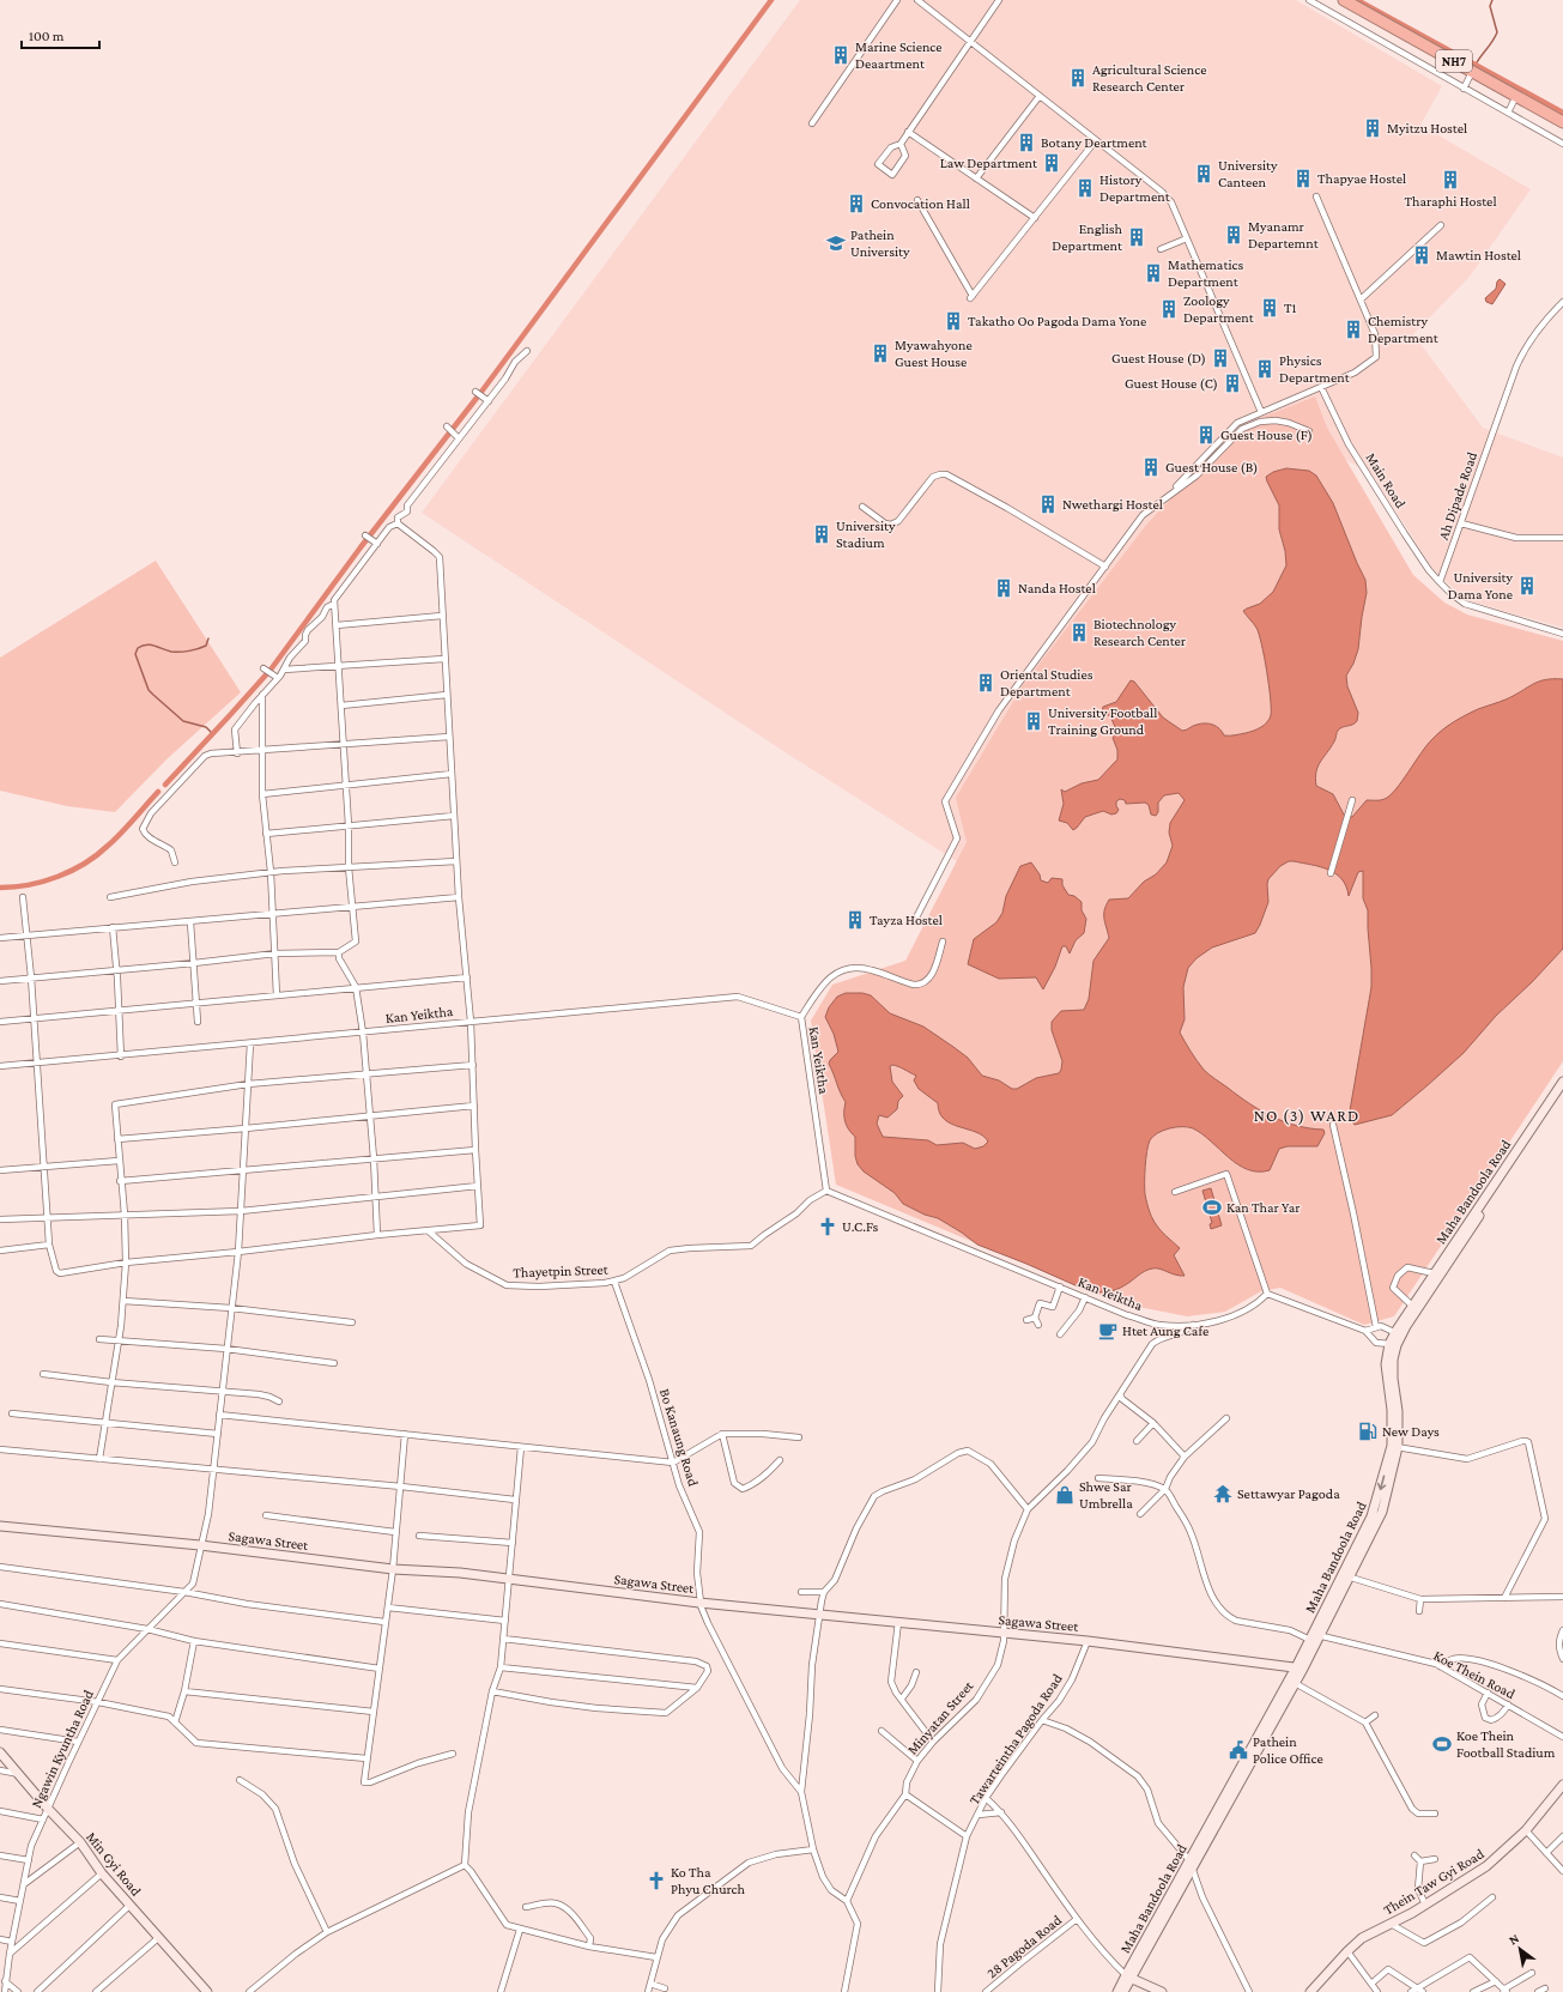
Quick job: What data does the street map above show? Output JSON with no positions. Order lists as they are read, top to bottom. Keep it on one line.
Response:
{"streets":{"highway":["NH7"],"main road":["Maha Bandoola Road","Sagawa Street","Min Gyi Road","Thein Taw Gyi Road"],"street":["Main Road","Ah Dipade Road","Kan Yeiktha","Thayetpin Street","Bo Kanaung Road","Koe Thein Road","Minyatan Street","Tawarteintha Pagoda Road","Ngawin Kyuntha Road","28 Pagoda Road"]},"crossings":[["Main Road","Ah Dipade Road"],["Kan Yeiktha","Thayetpin Street"],["Kan Yeiktha","Minyatan Street"],["Kan Yeiktha","Ngawin Kyuntha Road"],["Maha Bandoola Road","Sagawa Street"],["Maha Bandoola Road","Koe Thein Road"],["Thayetpin Street","Bo Kanaung Road"],["Bo Kanaung Road","Sagawa Street"],["Bo Kanaung Road","Minyatan Street"],["Sagawa Street","Minyatan Street"],["Sagawa Street","Tawarteintha Pagoda Road"],["Sagawa Street","Ngawin Kyuntha Road"],["Ngawin Kyuntha Road","Min Gyi Road"]],"districts":["NO (3) WARD"],"places":{"building":["Marine Science Deaartment","Agricultural Science Research Center","Myitzu Hostel","Botany Deartment","Law Department","University Canteen","Thapyae Hostel","Tharaphi Hostel","History Department","Convocation Hall","Myanamr Departemnt","English Department","Mawtin Hostel","Mathematics Department","T1","Zoology Department","Takatho Oo Pagoda Dama Yone","Chemistry Department","Myawahyone Guest House","Guest House (D)","Physics Department","Guest House (C)","Guest House (F)","Guest House (B)","Nwethargi Hostel","University Stadium","University Dama Yone","Nanda Hostel","Biotechnology Research Center","Oriental Studies Department","University Football Training Ground","Tayza Hostel"],"school or university":["Pathein University"],"sports":["Kan Thar Yar","Koe Thein Football Stadium"],"church":["U.C.Fs","Ko Tha Phyu Church"],"cafe":["Htet Aung Cafe"],"fuel station":["New Days"],"temple":["Settawyar Pagoda"],"shop":["Shwe Sar Umbrella"],"public building":["Pathein Police Office"]},"scale_bar":"100 m","north":"top left"}
